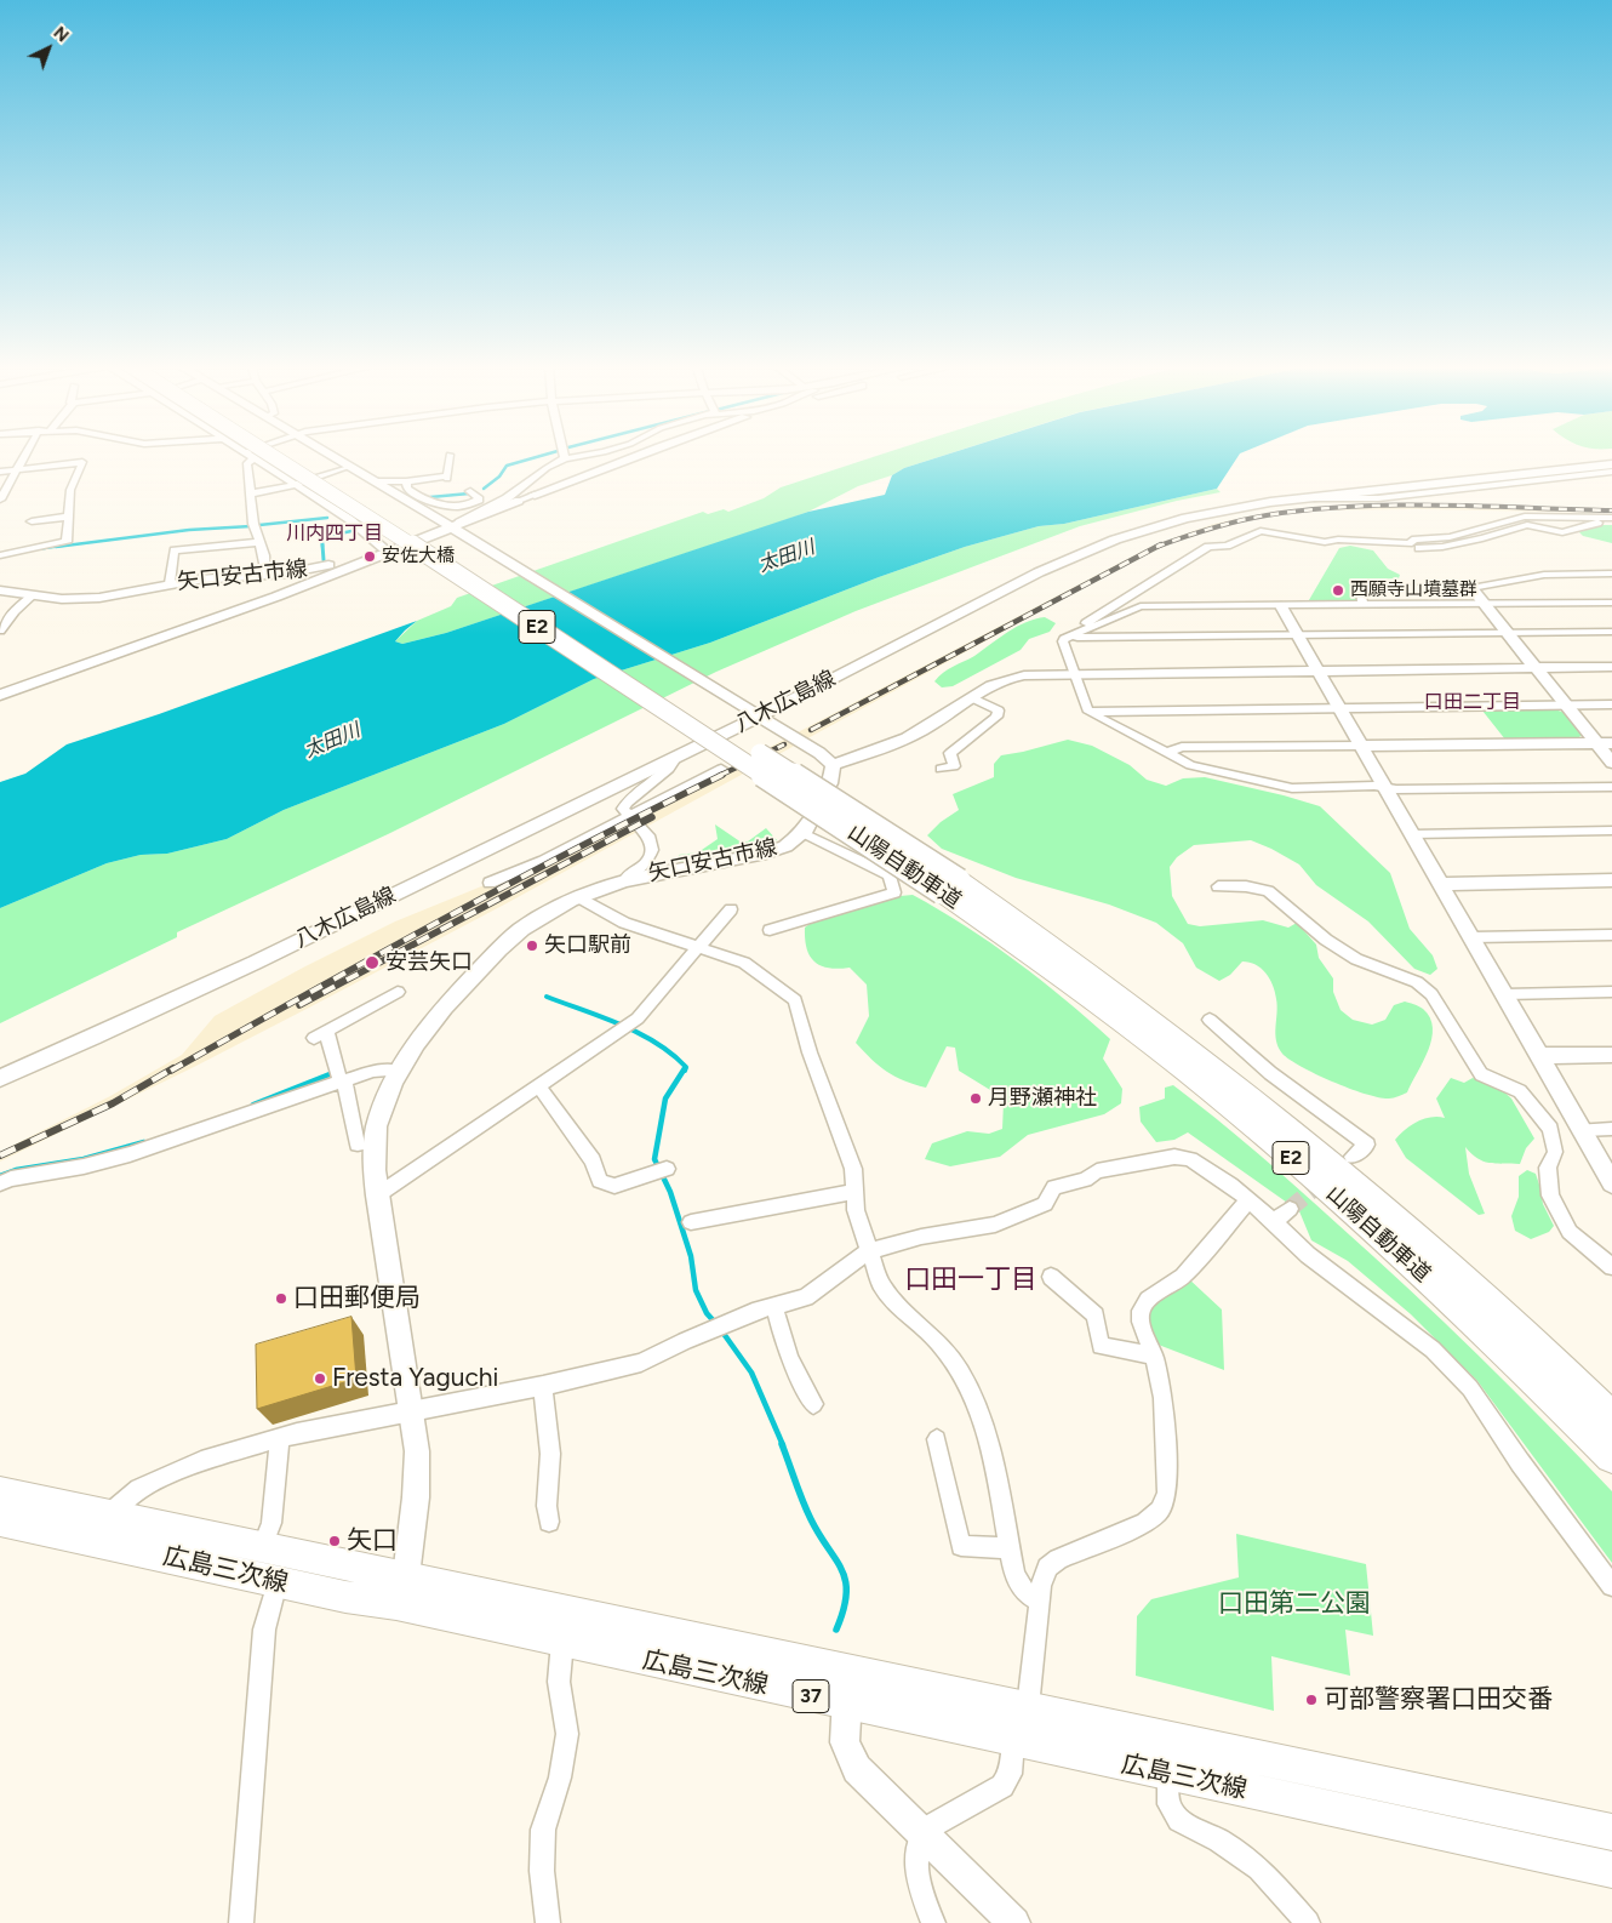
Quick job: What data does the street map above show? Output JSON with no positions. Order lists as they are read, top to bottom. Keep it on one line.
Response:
{"streets":{"highway":["E2","山陽自動車道"],"main road":["広島三次線","37"],"street":["矢口安古市線","八木広島線"]},"crossings":[["矢口安古市線","広島三次線"]],"districts":["川内四丁目","口田二丁目","口田一丁目"],"water":["太田川"],"parks":["口田第二公園"],"places":["安佐大橋","西願寺山墳墓群","矢口駅前","安芸矢口","月野瀬神社","口田郵便局","Fresta Yaguchi","矢口","可部警察署口田交番"],"north":"top right"}
